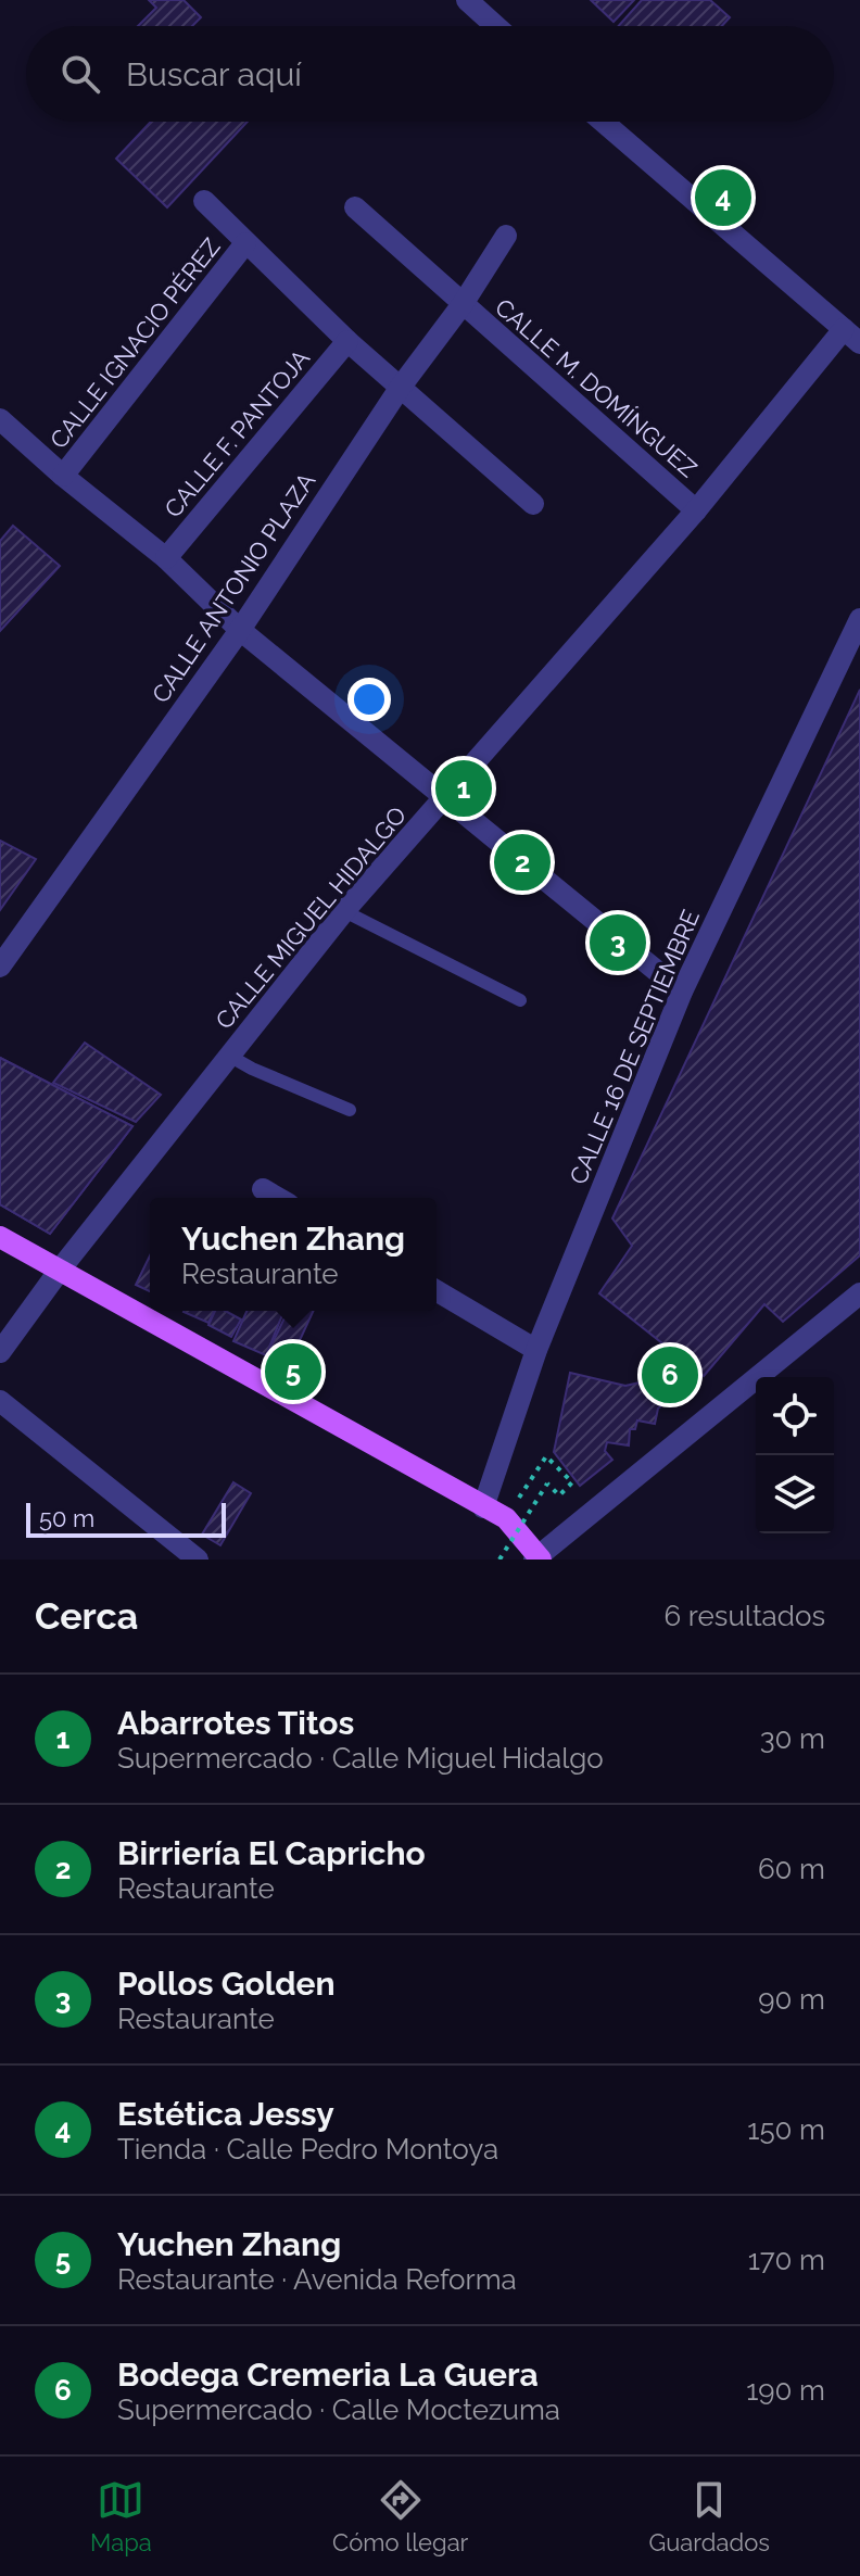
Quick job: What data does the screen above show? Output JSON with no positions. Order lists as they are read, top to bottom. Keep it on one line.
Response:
{"streets":{"street":["CALLE IGNACIO PÉREZ","CALLE M. DOMÍNGUEZ","CALLE F. PANTOJA","CALLE ANTONIO PLAZA","CALLE MIGUEL HIDALGO","CALLE 16 DE SEPTIEMBRE"]},"crossings":[["CALLE M. DOMÍNGUEZ","CALLE ANTONIO PLAZA"],["CALLE M. DOMÍNGUEZ","CALLE MIGUEL HIDALGO"]],"scale_bar":"50 m","page":{"search":"Buscar aquí","pins":["4","1","2","3","5","6"],"popup":["Yuchen Zhang","Restaurante"],"scale":"50 m","heading":["Cerca","6 resultados"],"list":[{"mark":"1","name":"Abarrotes Titos","note":"Supermercado · Calle Miguel Hidalgo","value":"30 m"},{"mark":"2","name":"Birriería El Capricho","note":"Restaurante","value":"60 m"},{"mark":"3","name":"Pollos Golden","note":"Restaurante","value":"90 m"},{"mark":"4","name":"Estética Jessy","note":"Tienda · Calle Pedro Montoya","value":"150 m"},{"mark":"5","name":"Yuchen Zhang","note":"Restaurante · Avenida Reforma","value":"170 m"},{"mark":"6","name":"Bodega Cremeria La Guera","note":"Supermercado · Calle Moctezuma","value":"190 m"}],"nav":["Mapa","Cómo llegar","Guardados"]}}
